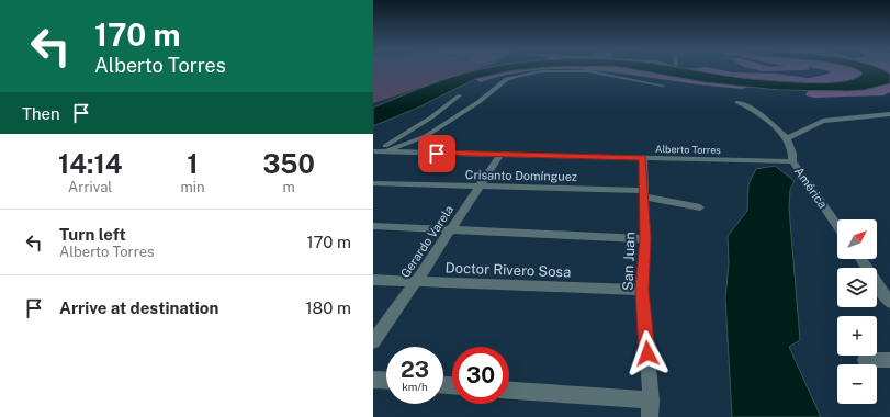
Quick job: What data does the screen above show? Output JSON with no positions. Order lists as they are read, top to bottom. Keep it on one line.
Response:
{"streets":{"street":["Alberto Torres","Crisanto Domínguez","América","Gerardo Varela","San Juan","Doctor Rivero Sosa"]},"crossings":[["Alberto Torres","América"],["Alberto Torres","Gerardo Varela"],["Alberto Torres","San Juan"],["Crisanto Domínguez","Gerardo Varela"],["Crisanto Domínguez","San Juan"],["Gerardo Varela","Doctor Rivero Sosa"],["San Juan","Doctor Rivero Sosa"]],"north":"top right","page":{"turn":["170 m","Alberto Torres"],"then":"Then","eta":["14:14","Arrival","1","min","350","m"],"list":[{"name":"Turn left","note":"Alberto Torres","value":"170 m"},{"name":"Arrive at destination","value":"180 m"}],"map_buttons":["+","−"],"speed":"23 km/h","limit":"30"}}
